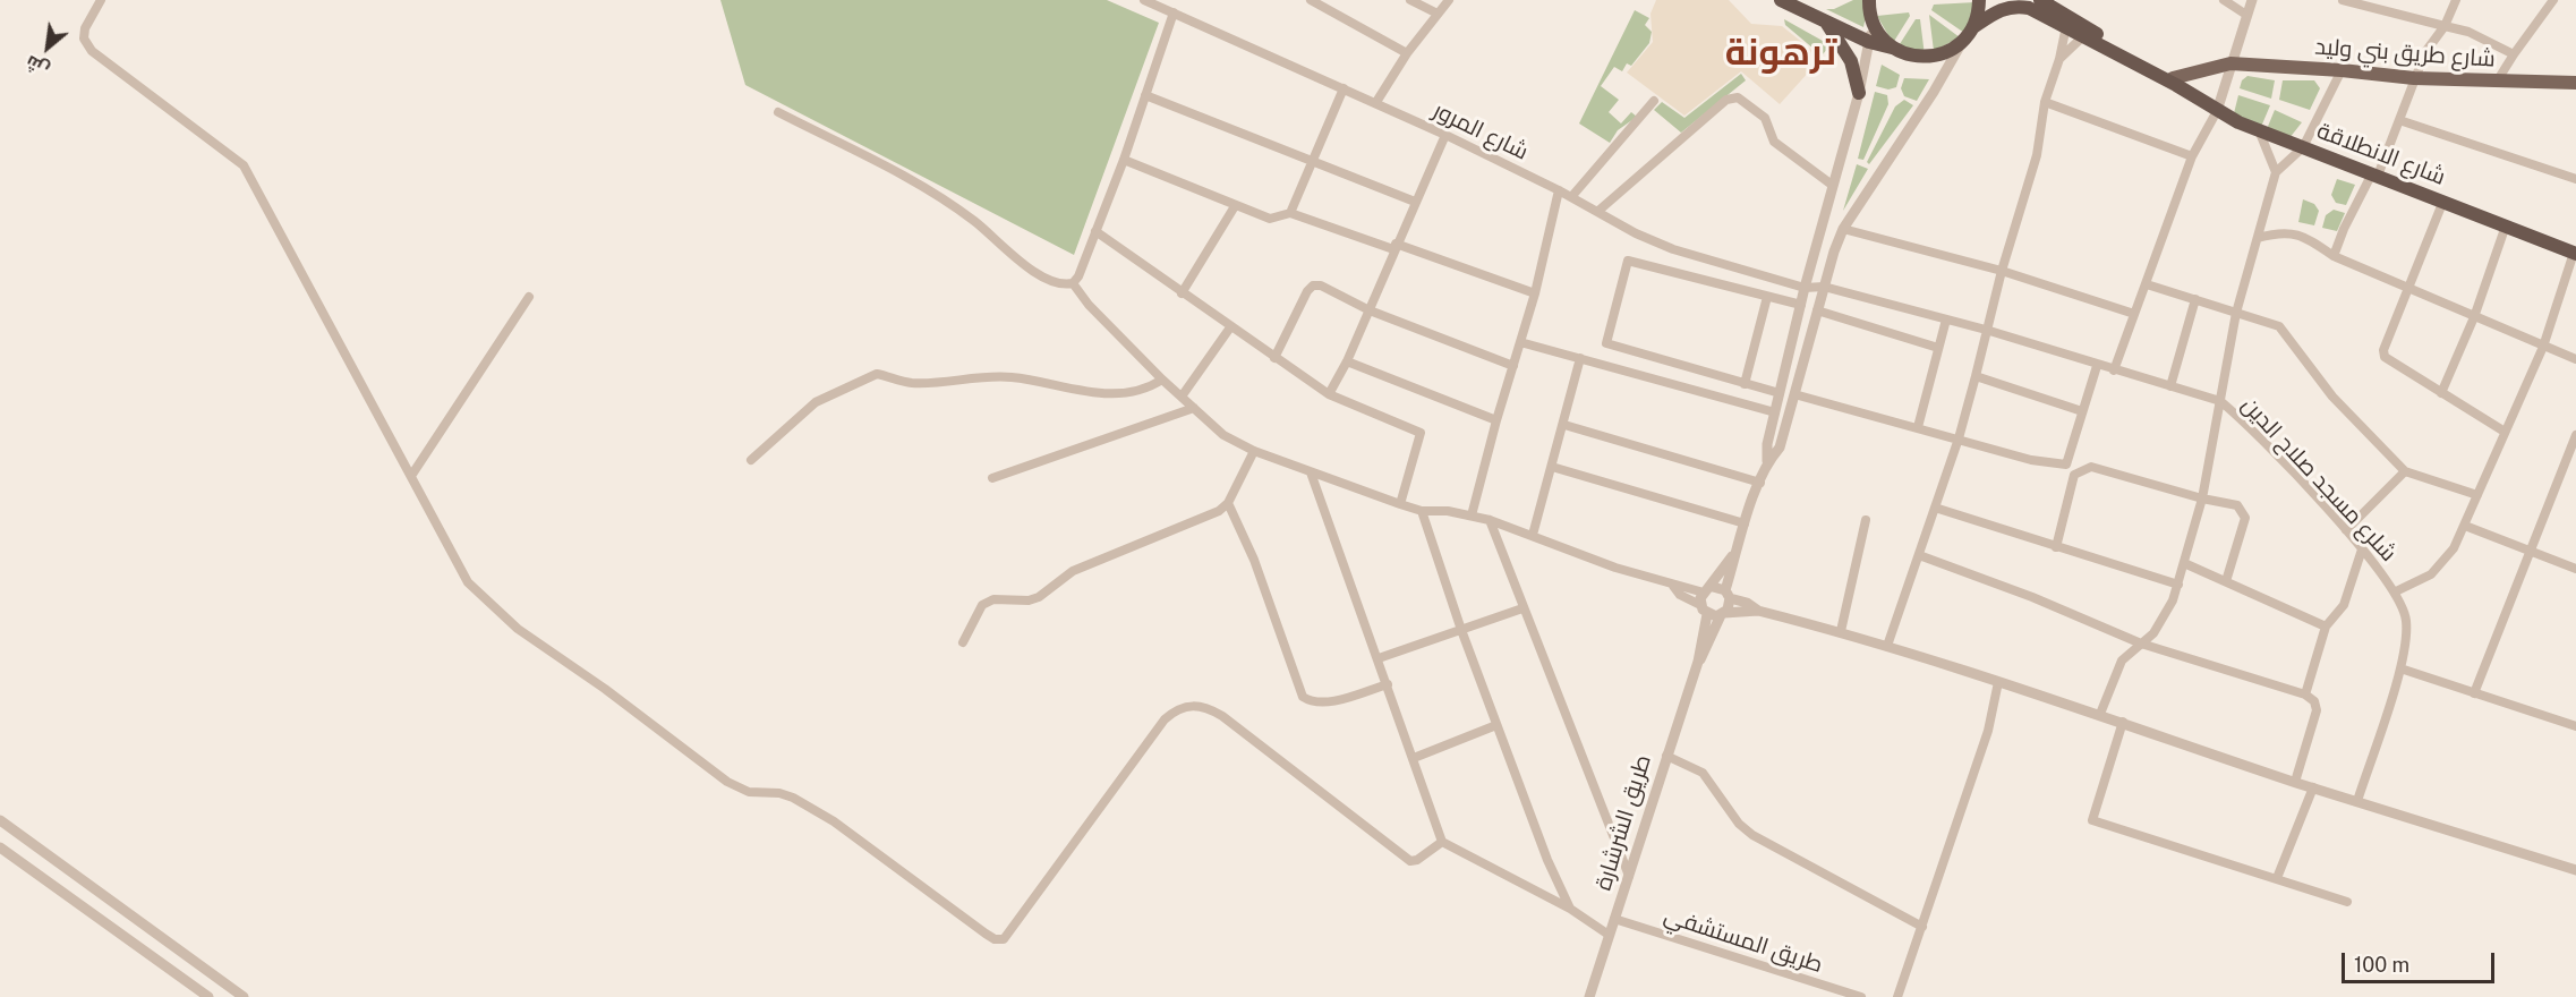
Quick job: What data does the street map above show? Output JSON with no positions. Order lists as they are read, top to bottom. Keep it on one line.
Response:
{"streets":{"highway":["شارع الانطلاقة"],"main road":["شارع طريق بني وليد"],"street":["شارع المرور","شلرع مسجد صلاح الدين","طريق الشرشارة","طريق المستشفي"]},"crossings":[["شارع طريق بني وليد","شارع الانطلاقة"],["شارع المرور","شلرع مسجد صلاح الدين"],["طريق الشرشارة","طريق المستشفي"]],"districts":["ترهونة"],"scale_bar":"100 m","north":"bottom left"}
